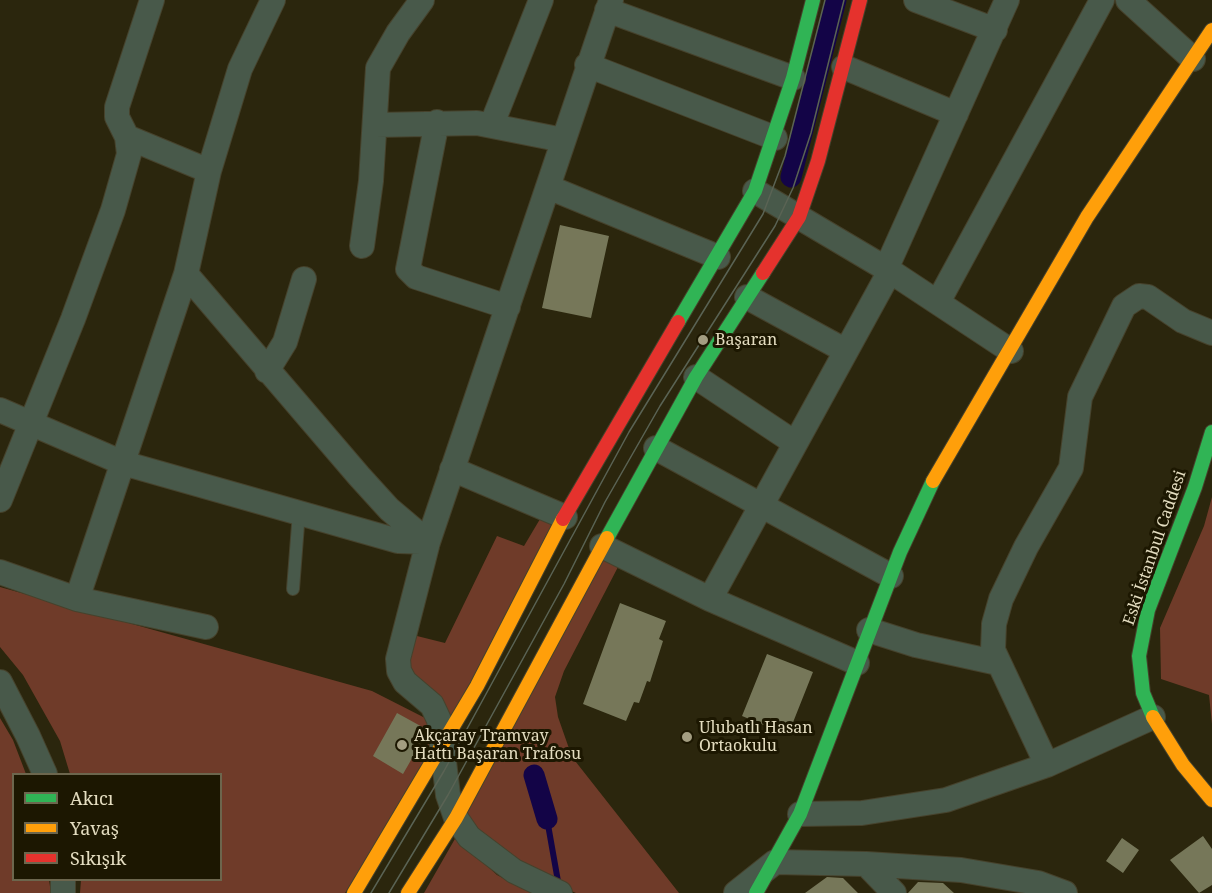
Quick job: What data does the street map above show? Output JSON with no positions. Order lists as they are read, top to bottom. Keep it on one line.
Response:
{"streets":{"main road":["Eski İstanbul Caddesi"]},"places":["Başaran","Ulubatlı Hasan Ortaokulu","Akçaray Tramvay Hattı Başaran Trafosu"],"legend":["Akıcı","Yavaş","Sıkışık"]}
